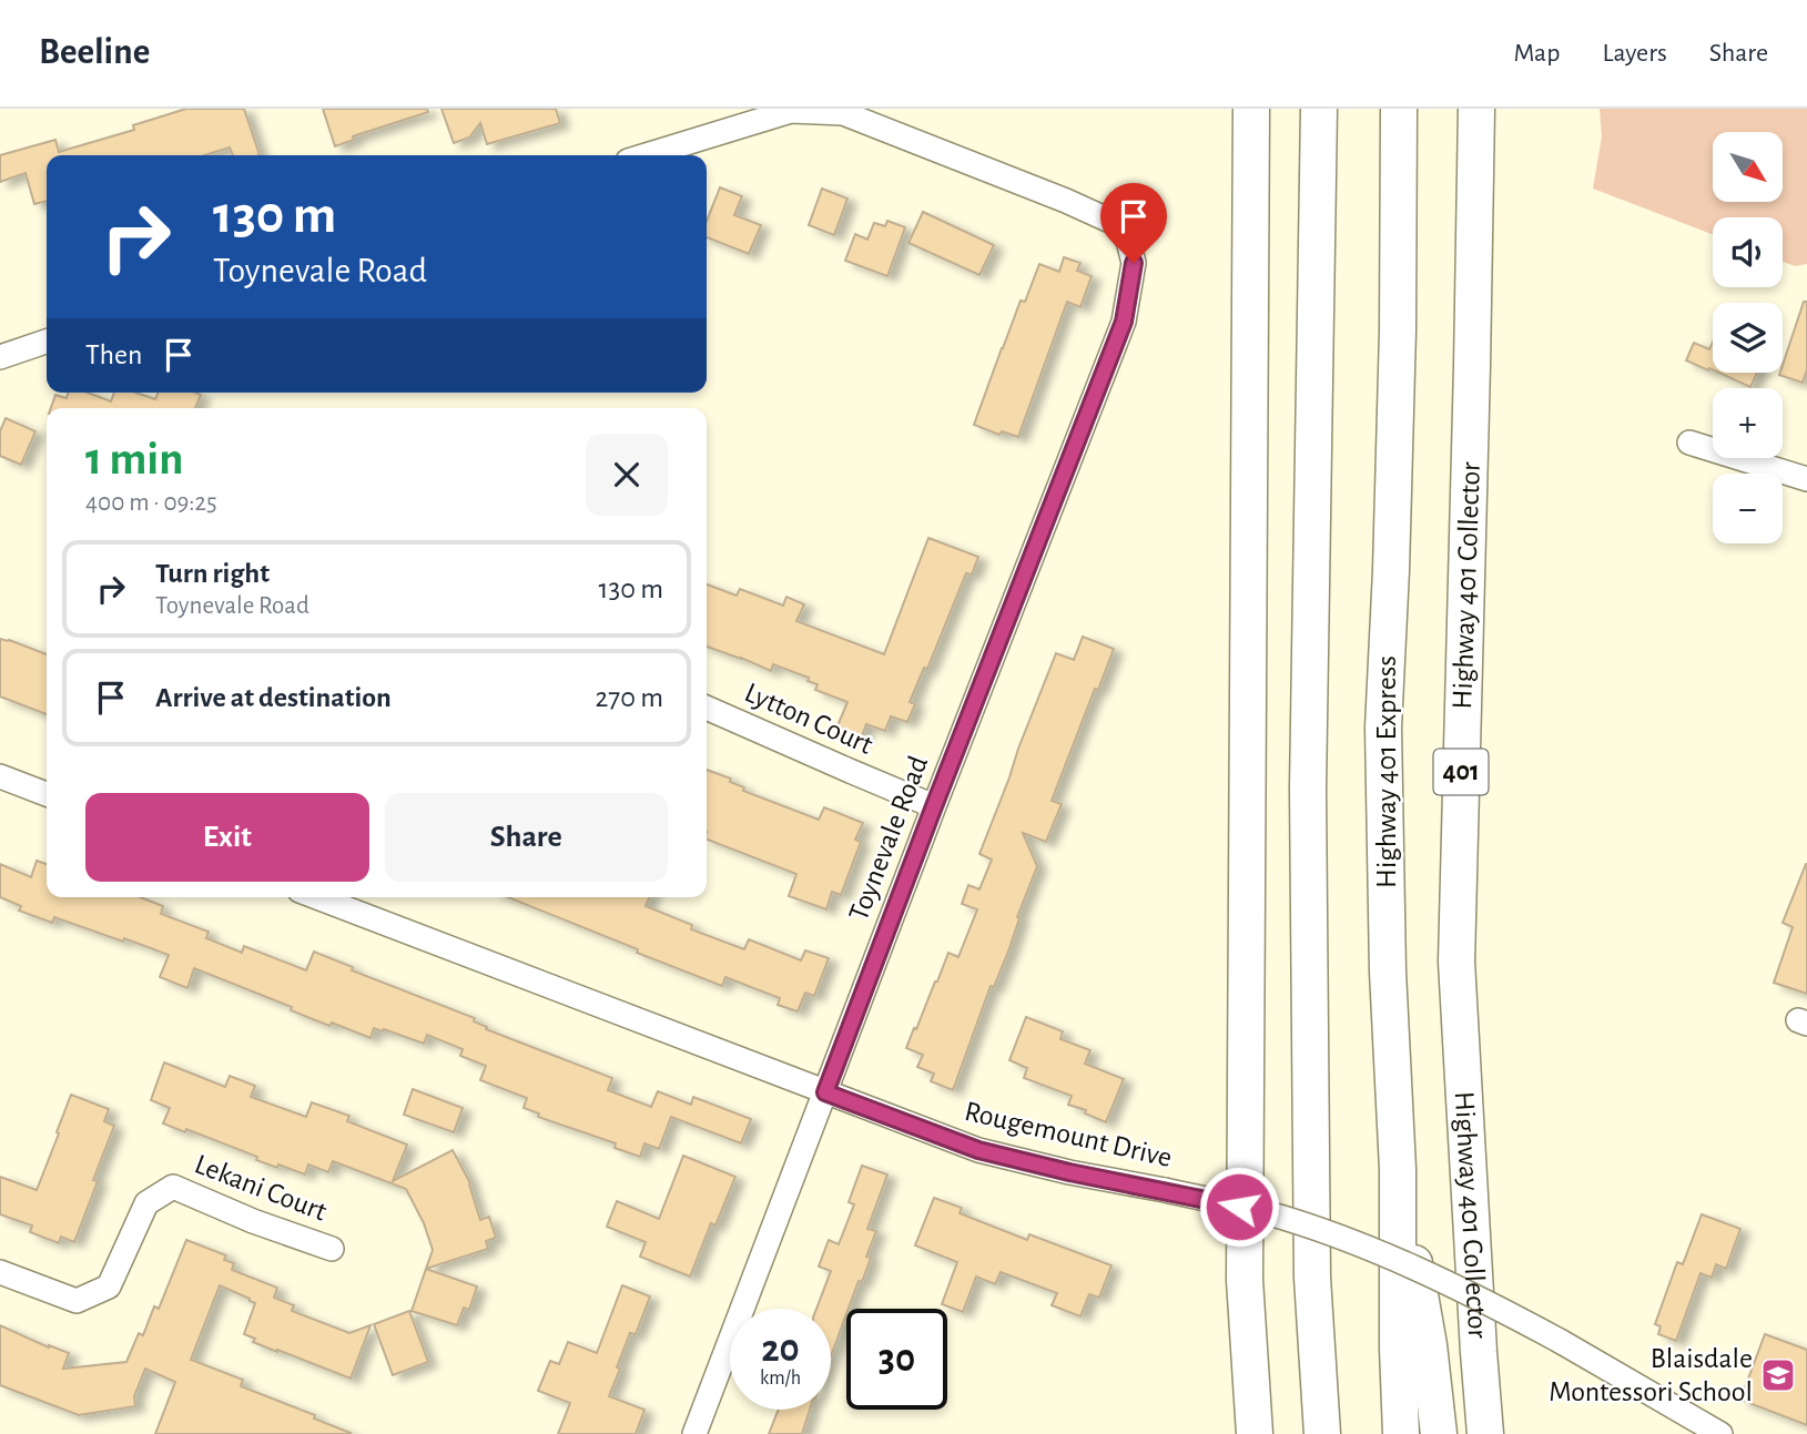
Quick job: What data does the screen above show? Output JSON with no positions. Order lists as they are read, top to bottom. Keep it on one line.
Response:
{"streets":{"highway":["Highway 401 Collector","Highway 401 Express","401"],"street":["Lytton Court","Toynevale Road","Rougemount Drive","Lekani Court"]},"crossings":[["Lytton Court","Toynevale Road"],["Toynevale Road","Rougemount Drive"]],"places":{"school or university":["Blaisdale Montessori School"]},"north":"bottom right","page":{"header":"Beeline","nav":["Map","Layers","Share"],"map_buttons":["+","−"],"turn":["130 m","Toynevale Road"],"then":"Then","heading":["1 min","400 m · 09:25"],"list":[{"name":"Turn right","note":"Toynevale Road","value":"130 m"},{"name":"Arrive at destination","value":"270 m"}],"buttons":["Exit","Share"],"speed":"20 km/h","limit":"30"}}
